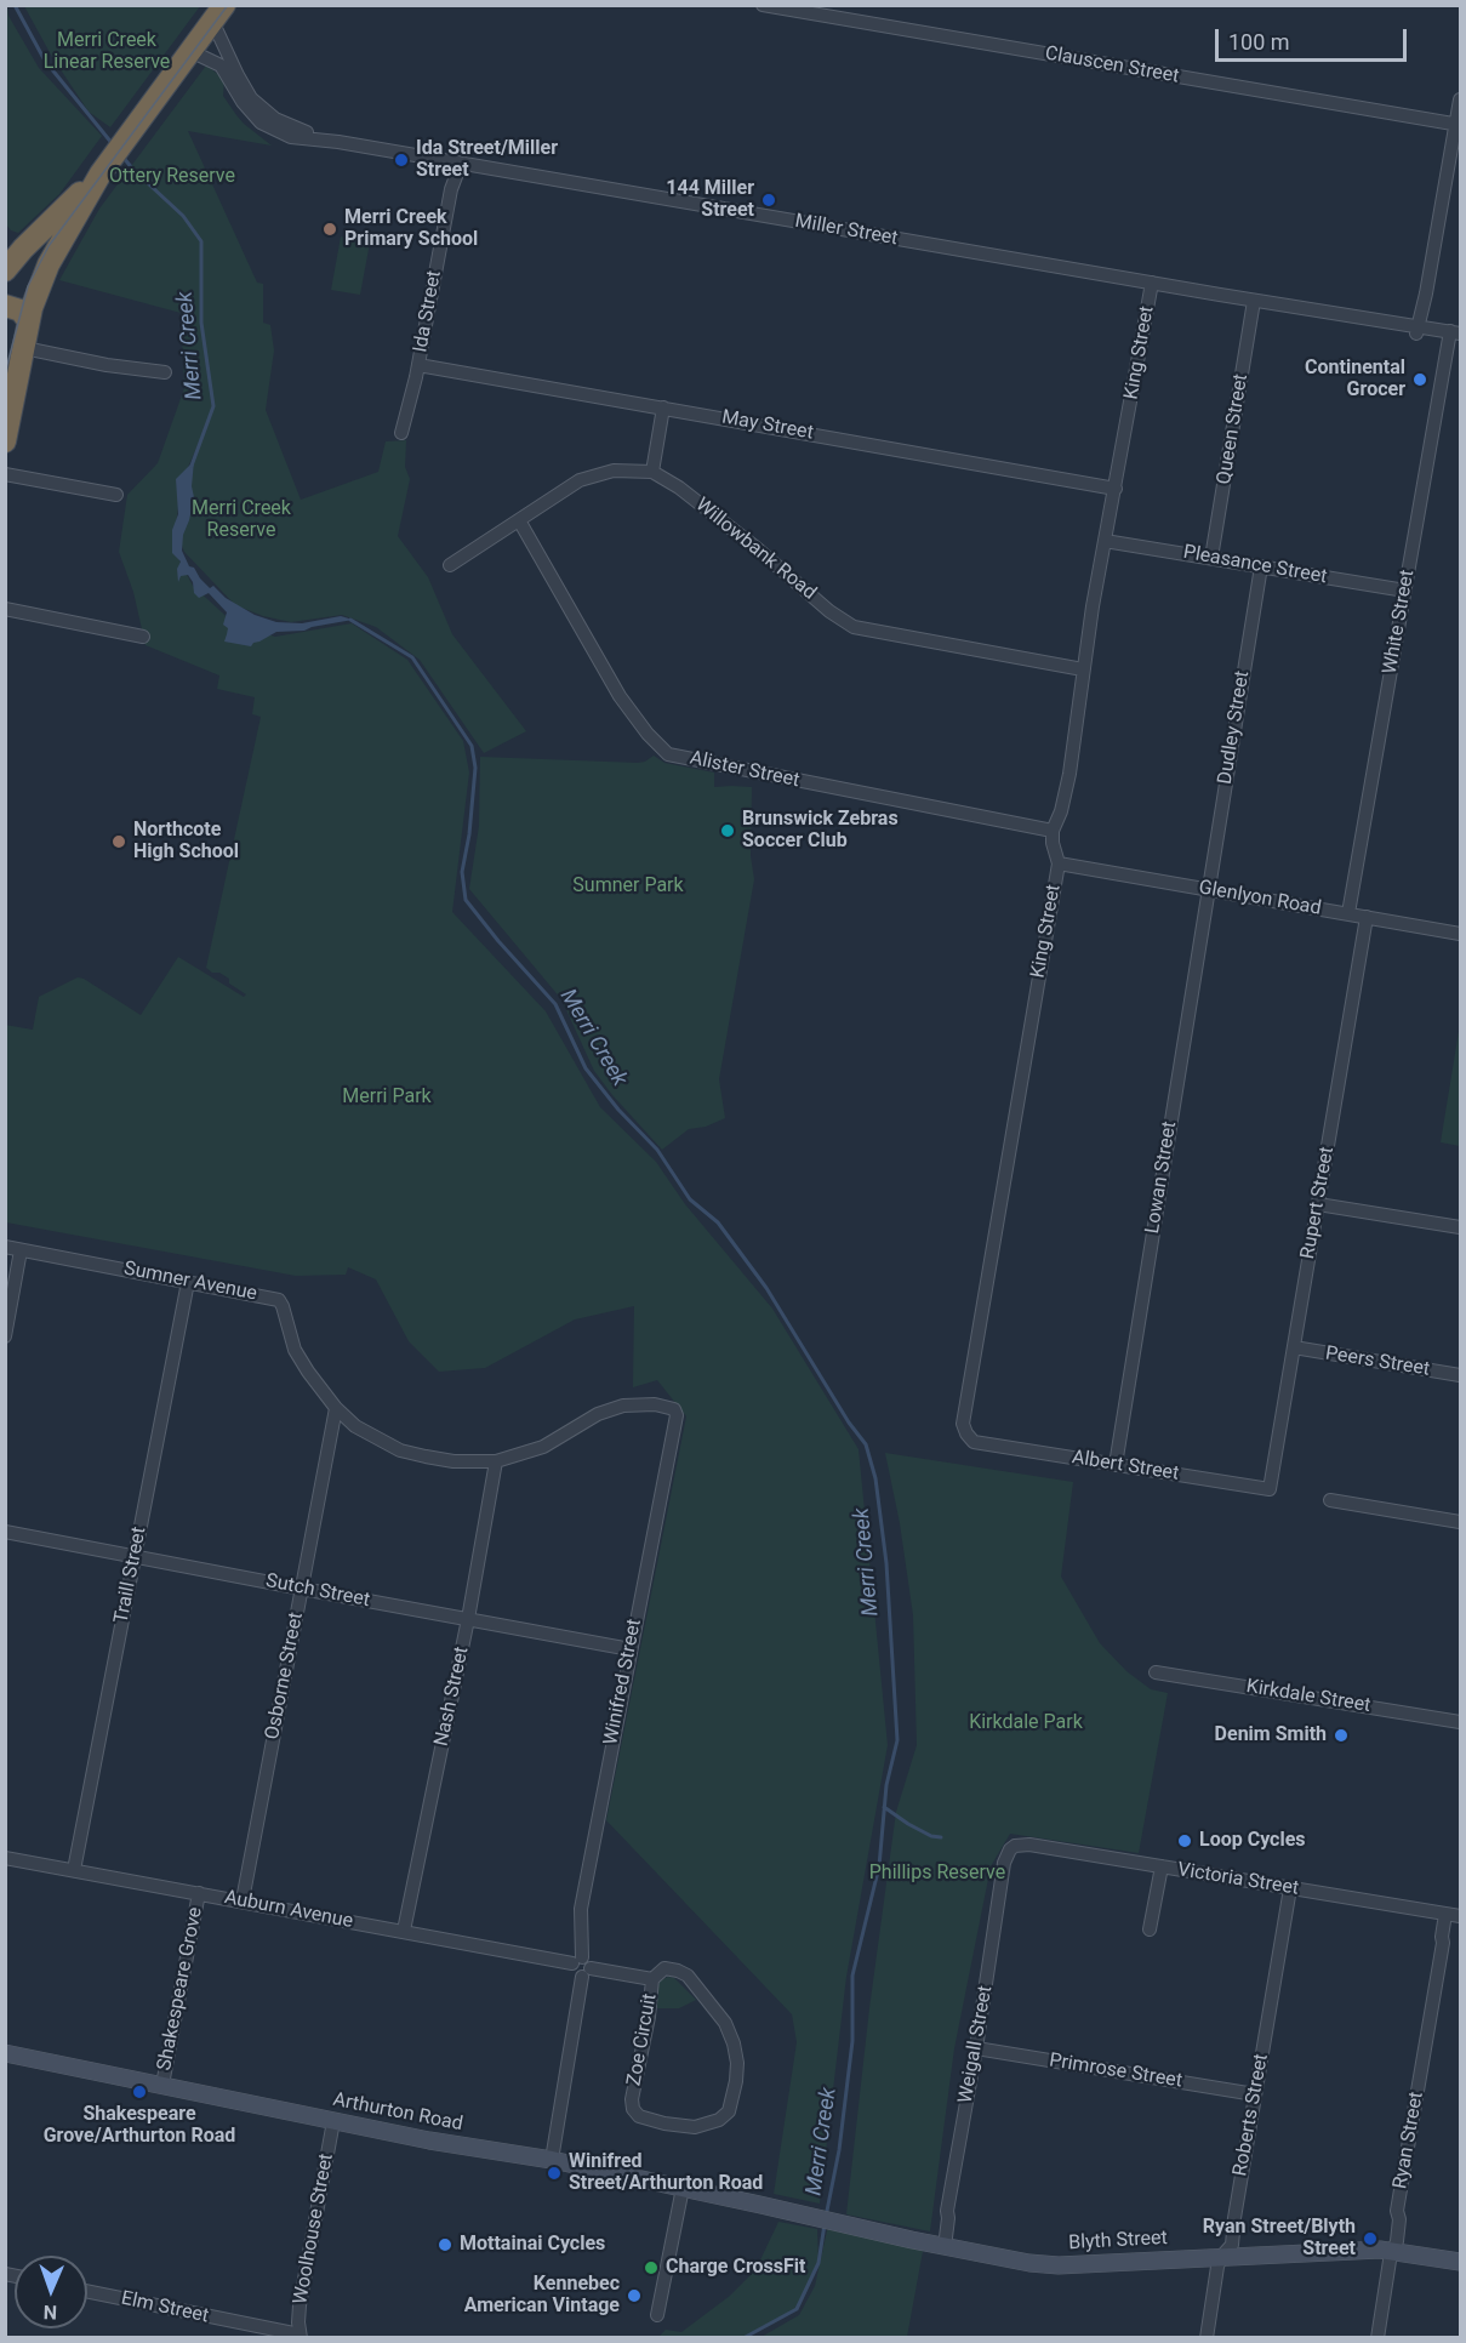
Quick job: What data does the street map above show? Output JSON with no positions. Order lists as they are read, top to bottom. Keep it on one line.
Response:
{"streets":{"street":["Clauscen Street","Miller Street","Ida Street","King Street","May Street","Queen Street","Willowbank Road","Pleasance Street","White Street","Dudley Street","Alister Street","Glenlyon Road","Lowan Street","Rupert Street","Sumner Avenue","Peers Street","Albert Street","Traill Street","Sutch Street","Osborne Street","Winifred Street","Nash Street","Kirkdale Street","Victoria Street","Auburn Avenue","Shakespeare Grove","Zoe Circuit","Weigall Street","Primrose Street","Arthurton Road","Roberts Street","Ryan Street","Woolhouse Street","Blyth Street","Elm Street"]},"crossings":[["Miller Street","Ida Street"],["Miller Street","King Street"],["Miller Street","Queen Street"],["Miller Street","White Street"],["Ida Street","May Street"],["King Street","May Street"],["King Street","Willowbank Road"],["King Street","Pleasance Street"],["King Street","Alister Street"],["King Street","Glenlyon Road"],["King Street","Albert Street"],["Queen Street","Pleasance Street"],["Willowbank Road","Alister Street"],["Pleasance Street","White Street"],["Pleasance Street","Dudley Street"],["White Street","Glenlyon Road"],["Dudley Street","Glenlyon Road"],["Dudley Street","Lowan Street"],["Glenlyon Road","Lowan Street"],["Glenlyon Road","Rupert Street"],["Lowan Street","Albert Street"],["Rupert Street","Peers Street"],["Rupert Street","Albert Street"],["Sumner Avenue","Traill Street"],["Sumner Avenue","Osborne Street"],["Sumner Avenue","Winifred Street"],["Sumner Avenue","Nash Street"],["Traill Street","Sutch Street"],["Traill Street","Auburn Avenue"],["Sutch Street","Osborne Street"],["Sutch Street","Winifred Street"],["Sutch Street","Nash Street"],["Osborne Street","Auburn Avenue"],["Winifred Street","Auburn Avenue"],["Nash Street","Auburn Avenue"],["Victoria Street","Weigall Street"],["Victoria Street","Roberts Street"],["Victoria Street","Ryan Street"],["Auburn Avenue","Shakespeare Grove"],["Shakespeare Grove","Arthurton Road"],["Weigall Street","Primrose Street"],["Weigall Street","Blyth Street"],["Primrose Street","Roberts Street"],["Arthurton Road","Woolhouse Street"],["Arthurton Road","Blyth Street"],["Roberts Street","Blyth Street"],["Ryan Street","Blyth Street"],["Woolhouse Street","Elm Street"]],"water":["Merri Creek"],"parks":["Merri Creek Linear Reserve","Ottery Reserve","Merri Creek Reserve","Sumner Park","Merri Park","Kirkdale Park","Phillips Reserve"],"places":["Ida Street/Miller Street","144 Miller Street","Merri Creek Primary School","Continental Grocer","Brunswick Zebras Soccer Club","Northcote High School","Denim Smith","Loop Cycles","Shakespeare Grove/Arthurton Road","Winifred Street/Arthurton Road","Ryan Street/Blyth Street","Mottainai Cycles","Charge CrossFit","Kennebec American Vintage"],"scale_bar":"100 m","north":"bottom"}
